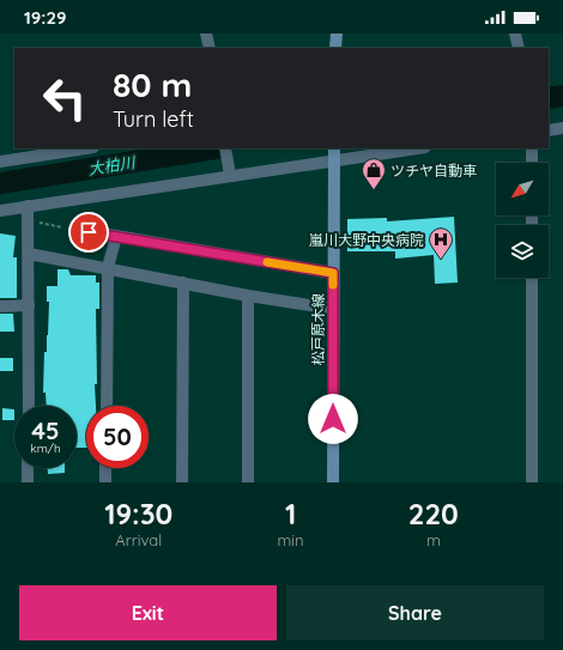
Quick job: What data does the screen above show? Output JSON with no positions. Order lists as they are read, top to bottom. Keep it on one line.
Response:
{"streets":{"main road":["松戸原木線"]},"water":["大柏川"],"places":{"shop":["ツチヤ自動車"],"hospital":["嵐川大野中央病院"]},"north":"bottom left","page":{"status":"19:29","turn":["80 m","Turn left"],"speed":"45 km/h","limit":"50","eta":["19:30","Arrival","1","min","220","m"],"buttons":["Exit","Share"]}}
